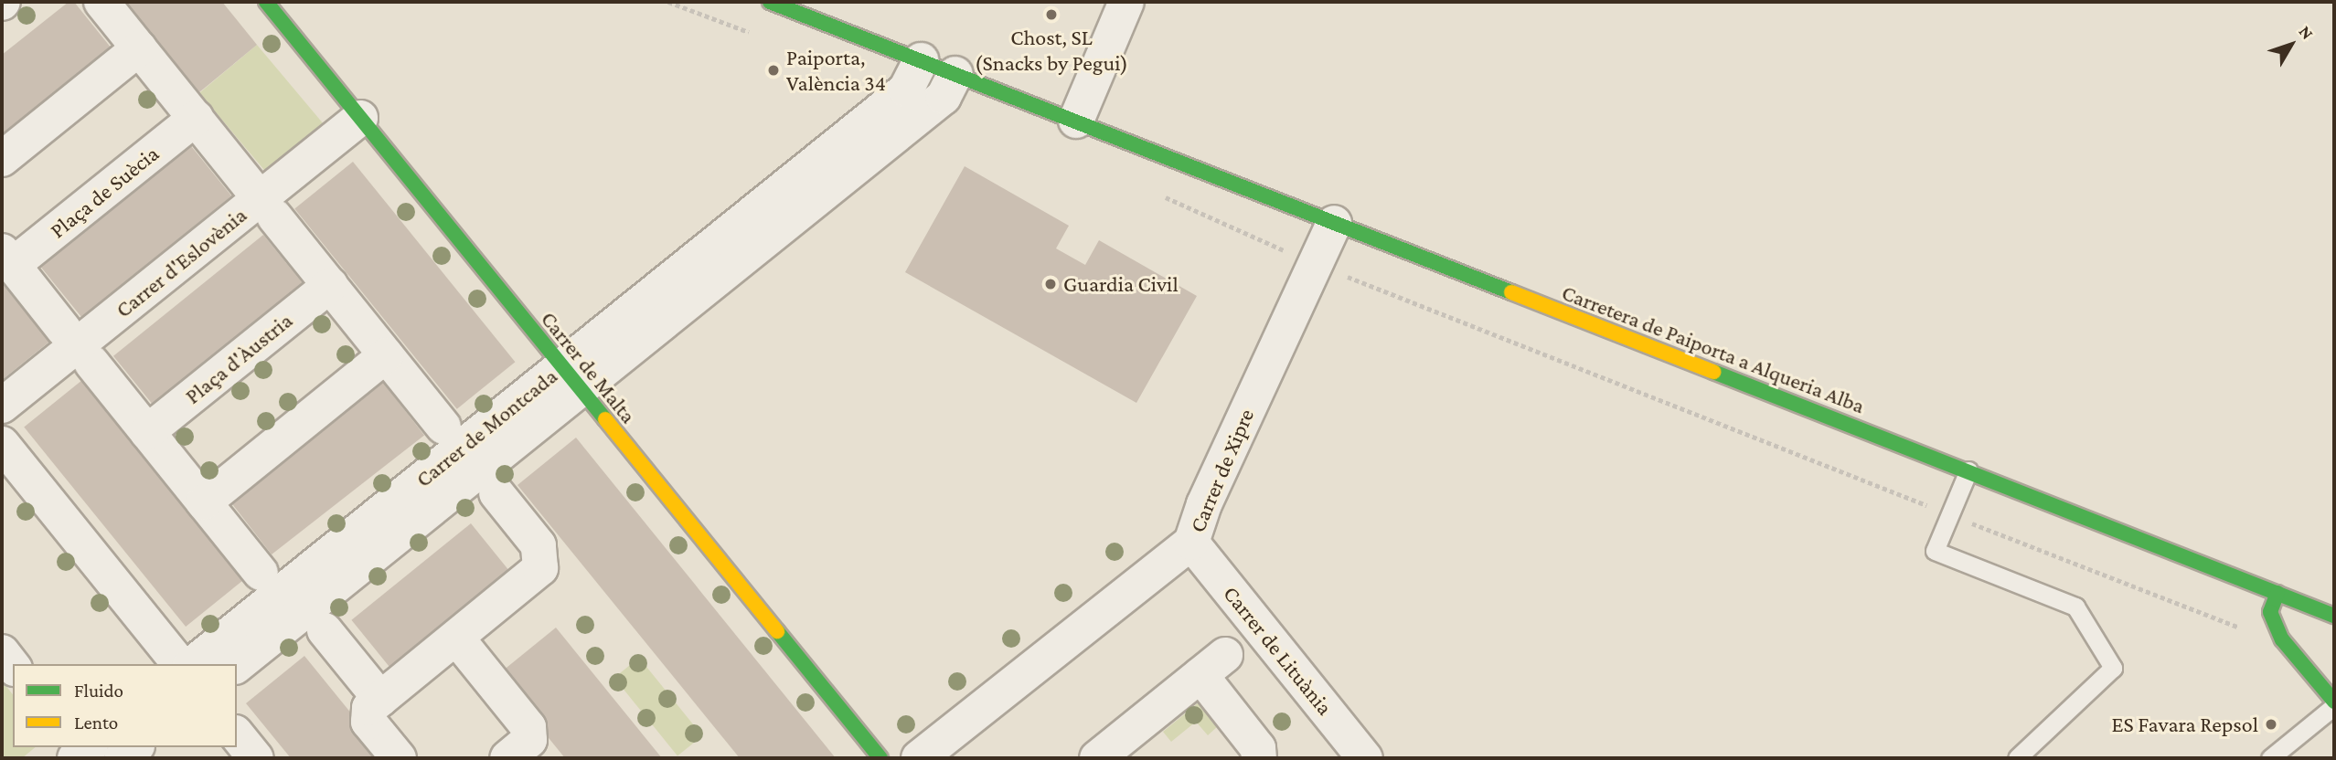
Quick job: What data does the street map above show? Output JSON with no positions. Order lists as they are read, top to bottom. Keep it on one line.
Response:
{"streets":{"street":["Plaça de Suècia","Carrer d'Eslovènia","Carretera de Paiporta a Alqueria Alba","Plaça d'Àustria","Carrer de Malta","Carrer de Montcada","Carrer de Xipre","Carrer de Lituània"]},"crossings":[["Carrer d'Eslovènia","Carrer de Malta"],["Carretera de Paiporta a Alqueria Alba","Carrer de Montcada"],["Carretera de Paiporta a Alqueria Alba","Carrer de Xipre"],["Carrer de Malta","Carrer de Montcada"],["Carrer de Xipre","Carrer de Lituània"]],"places":["Chost, SL (Snacks by Pegui)","Paiporta, València 34","Guardia Civil","ES Favara Repsol"],"legend":["Fluido","Lento"],"north":"top right"}
